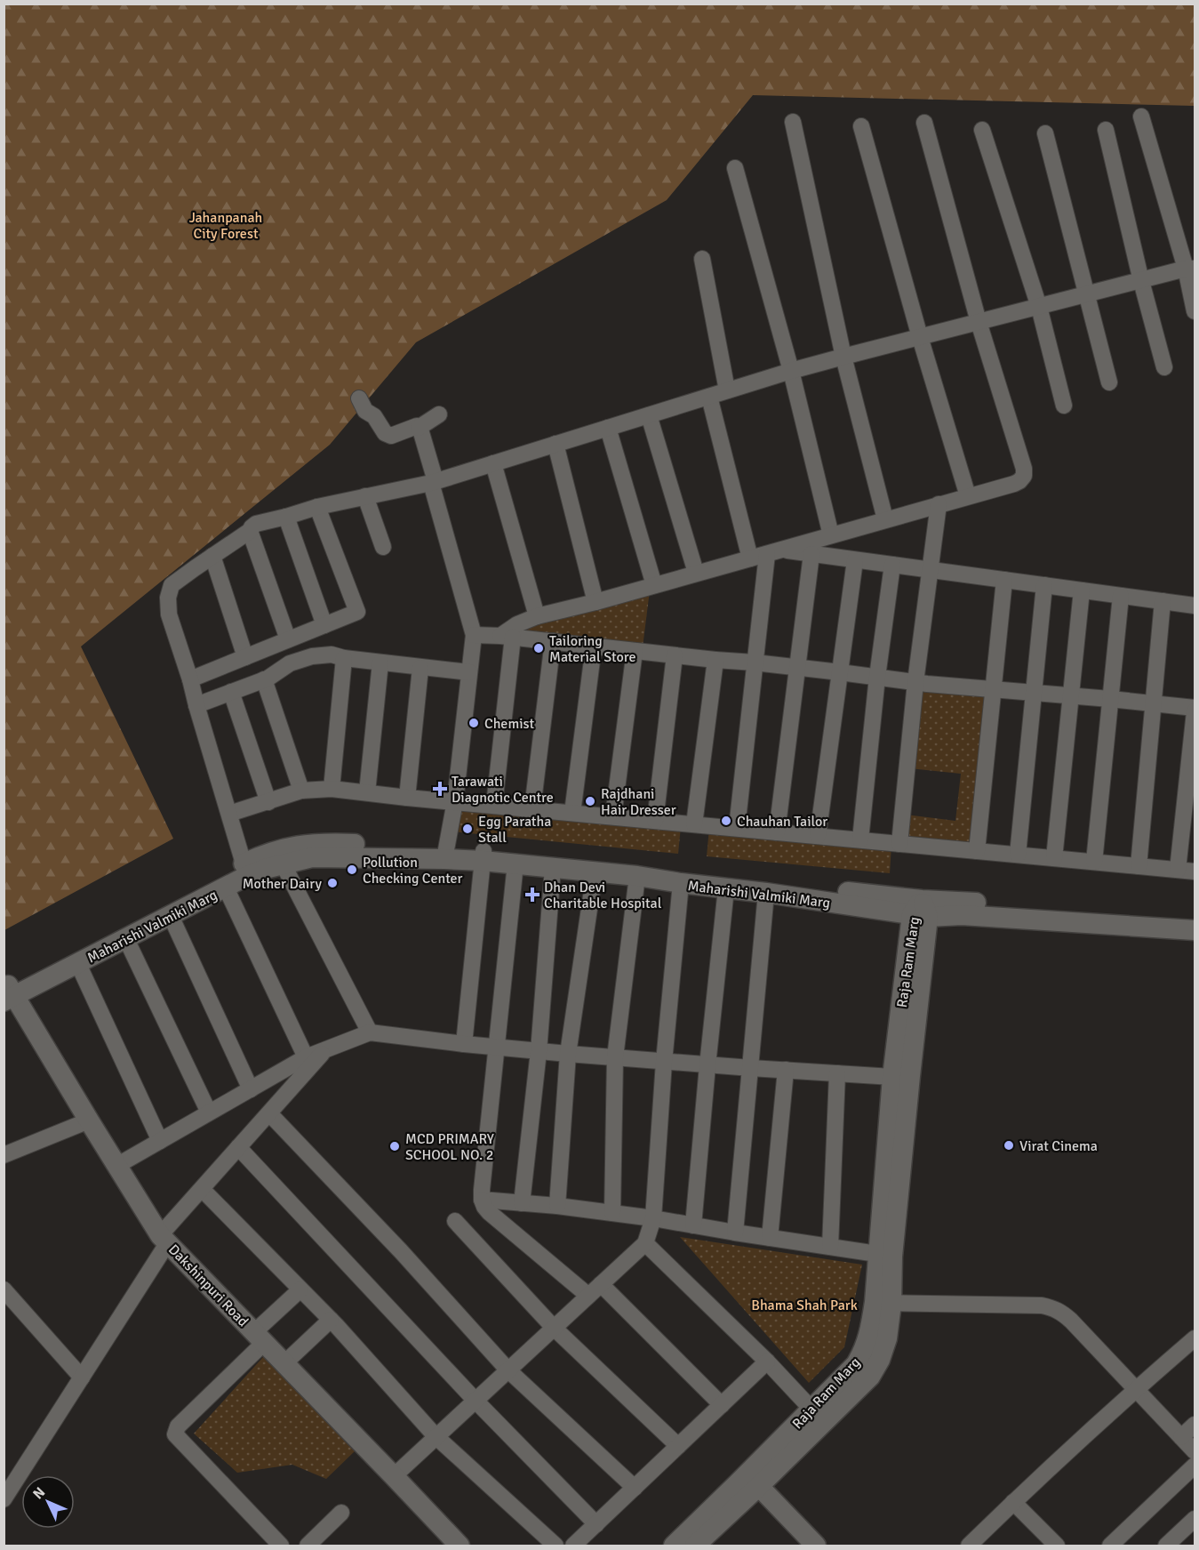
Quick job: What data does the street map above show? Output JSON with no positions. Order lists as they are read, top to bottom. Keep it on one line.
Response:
{"streets":{"street":["Maharishi Valmiki Marg","Raja Ram Marg","Dakshinpuri Road"]},"crossings":[["Maharishi Valmiki Marg","Raja Ram Marg"],["Maharishi Valmiki Marg","Dakshinpuri Road"]],"parks":["Jahanpanah City Forest","Bhama Shah Park"],"places":{"other":["Tailoring Material Store","Chemist","Rajdhani Hair Dresser","Chauhan Tailor","Egg Paratha Stall","Pollution Checking Center","Mother Dairy","Virat Cinema","MCD PRIMARY SCHOOL NO. 2"],"health":["Tarawati Diagnotic Centre","Dhan Devi Charitable Hospital"]},"north":"top left"}
